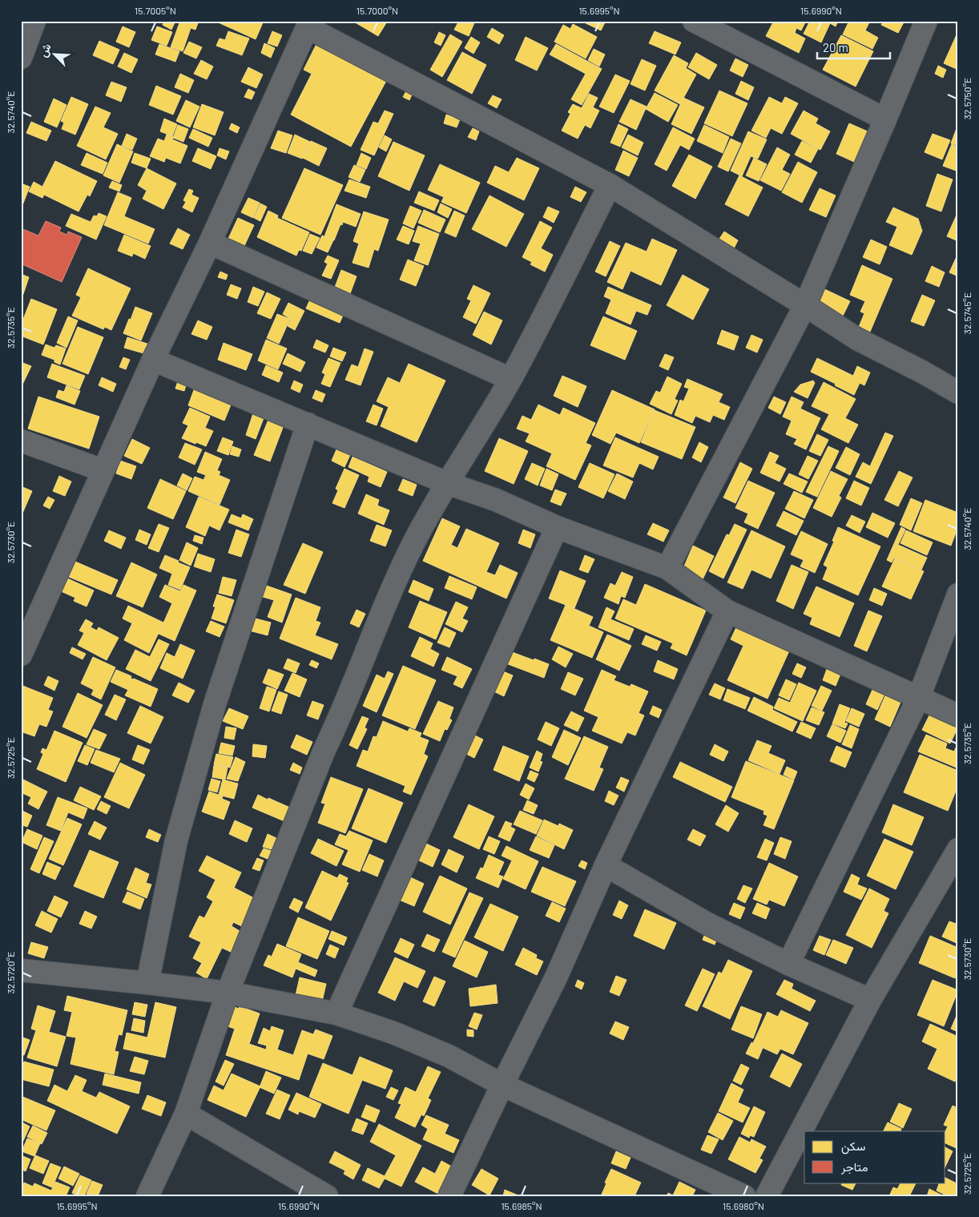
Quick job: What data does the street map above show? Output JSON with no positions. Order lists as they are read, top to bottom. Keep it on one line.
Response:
{"legend":["سكن","متاجر"],"scale_bar":"20 m","north":"top left","coordinates":["15.7005°N","15.7000°N","15.6995°N","15.6990°N","32.5750°E","32.5740°E","32.5745°E","32.5735°E","32.5730°E","32.5725°E","32.5720°E","15.6985°N","15.6980°N"]}
